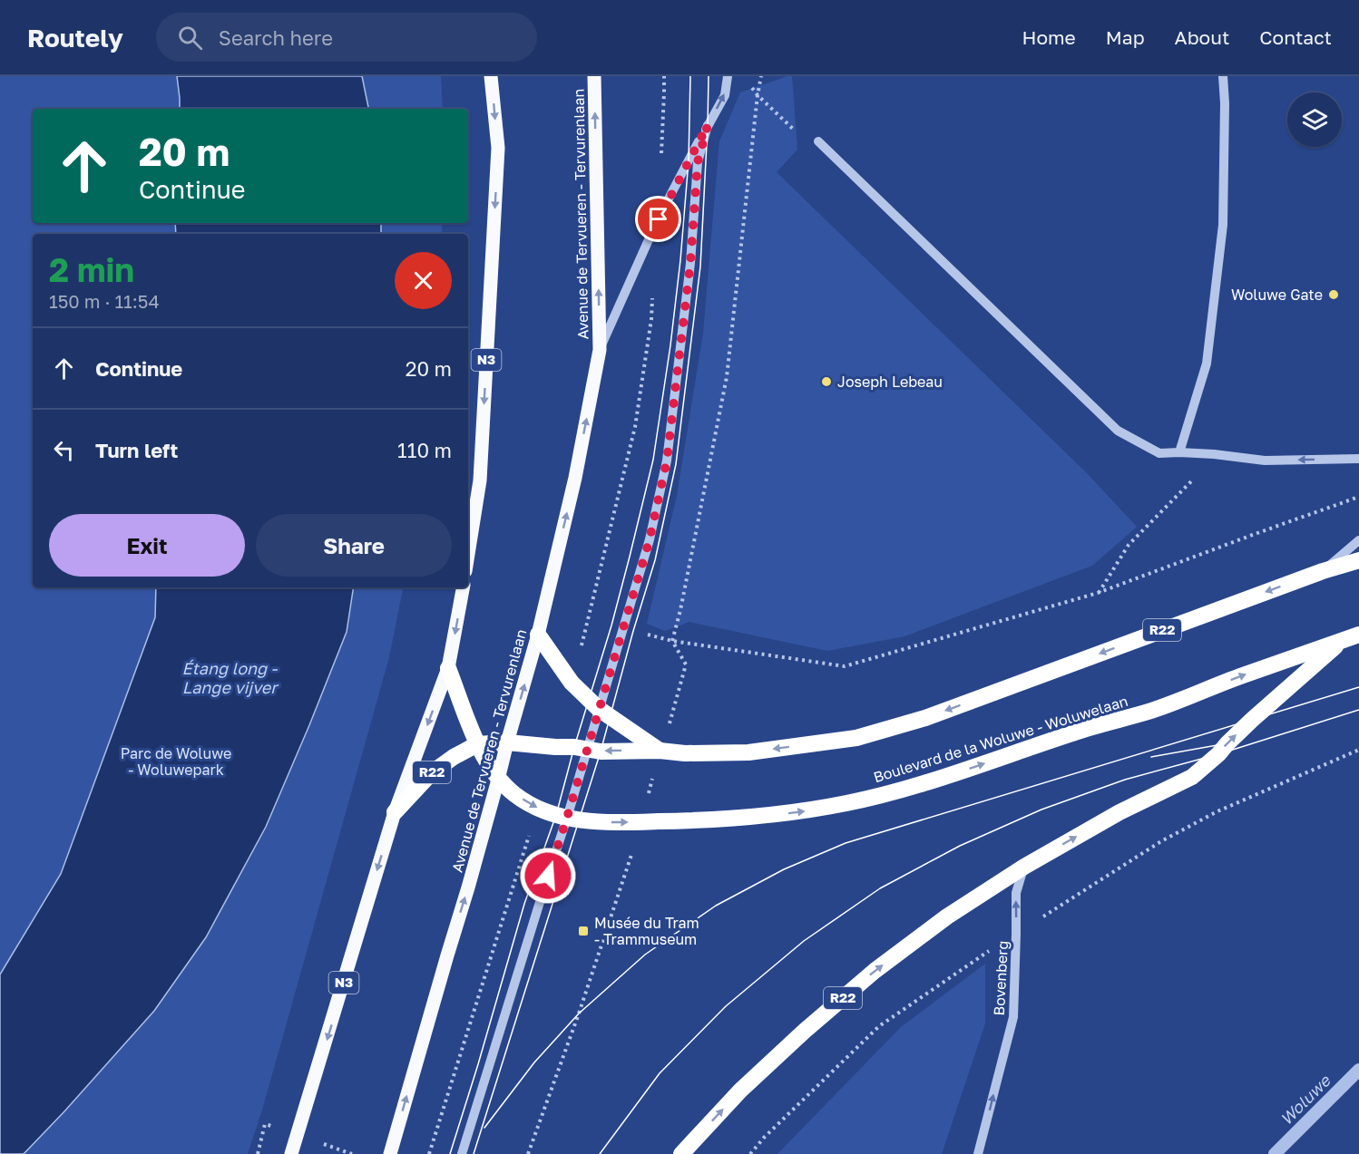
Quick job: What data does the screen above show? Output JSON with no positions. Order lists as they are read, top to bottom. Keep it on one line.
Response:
{"streets":{"highway":["R22","Boulevard de la Woluwe - Woluwelaan"],"main road":["Avenue de Tervueren - Tervurenlaan","N3"],"street":["Bovenberg"]},"crossings":[["Avenue de Tervueren - Tervurenlaan","R22"],["Avenue de Tervueren - Tervurenlaan","Boulevard de la Woluwe - Woluwelaan"],["N3","R22"],["N3","Boulevard de la Woluwe - Woluwelaan"],["R22","Boulevard de la Woluwe - Woluwelaan"],["R22","Bovenberg"]],"one_way":["Bovenberg"],"water":["Étang long - Lange vijver","Woluwe"],"parks":["Parc de Woluwe - Woluwepark"],"places":{"other":["Woluwe Gate","Joseph Lebeau"],"transit":["Musée du Tram - Trammuseum"]},"page":{"header":"Routely","search":"Search here","nav":["Home","Map","About","Contact"],"turn":["20 m","Continue"],"heading":["2 min","150 m · 11:54"],"list":[{"name":"Continue","value":"20 m"},{"name":"Turn left","value":"110 m"}],"buttons":["Exit","Share"]}}
